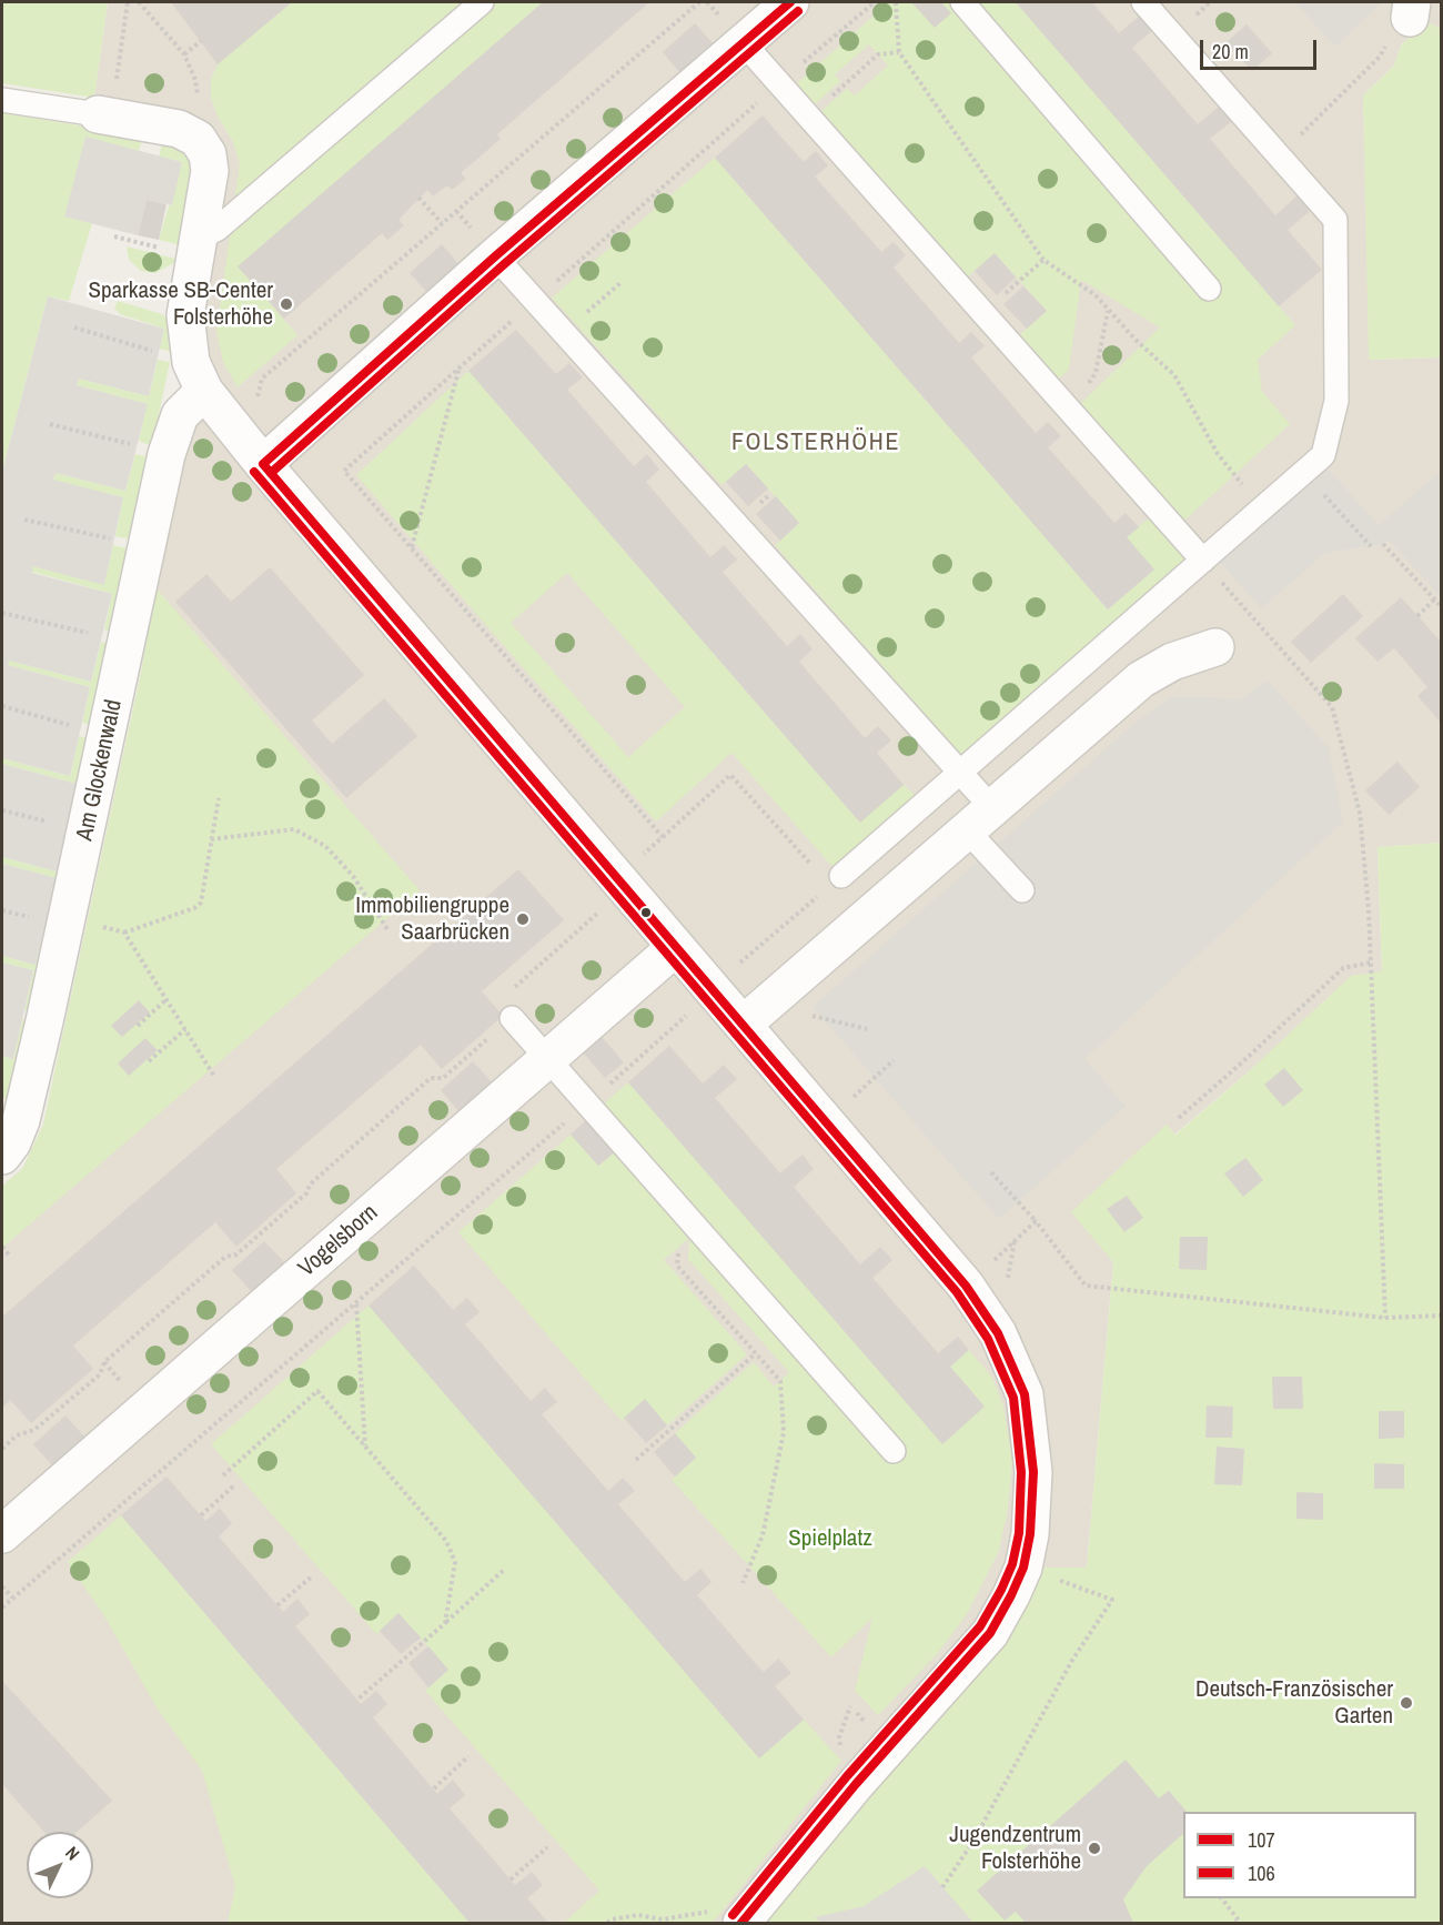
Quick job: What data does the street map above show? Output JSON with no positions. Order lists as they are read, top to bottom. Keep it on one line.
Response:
{"streets":{"street":["Am Glockenwald","Vogelsborn"]},"districts":["FOLSTERHÖHE"],"parks":["Spielplatz"],"places":["Sparkasse SB-Center Folsterhöhe","Immobiliengruppe Saarbrücken","Deutsch-Französischer Garten","Jugendzentrum Folsterhöhe"],"lines":["transit line 107","transit line 106"],"legend":["107","106"],"scale_bar":"20 m","north":"top right"}
